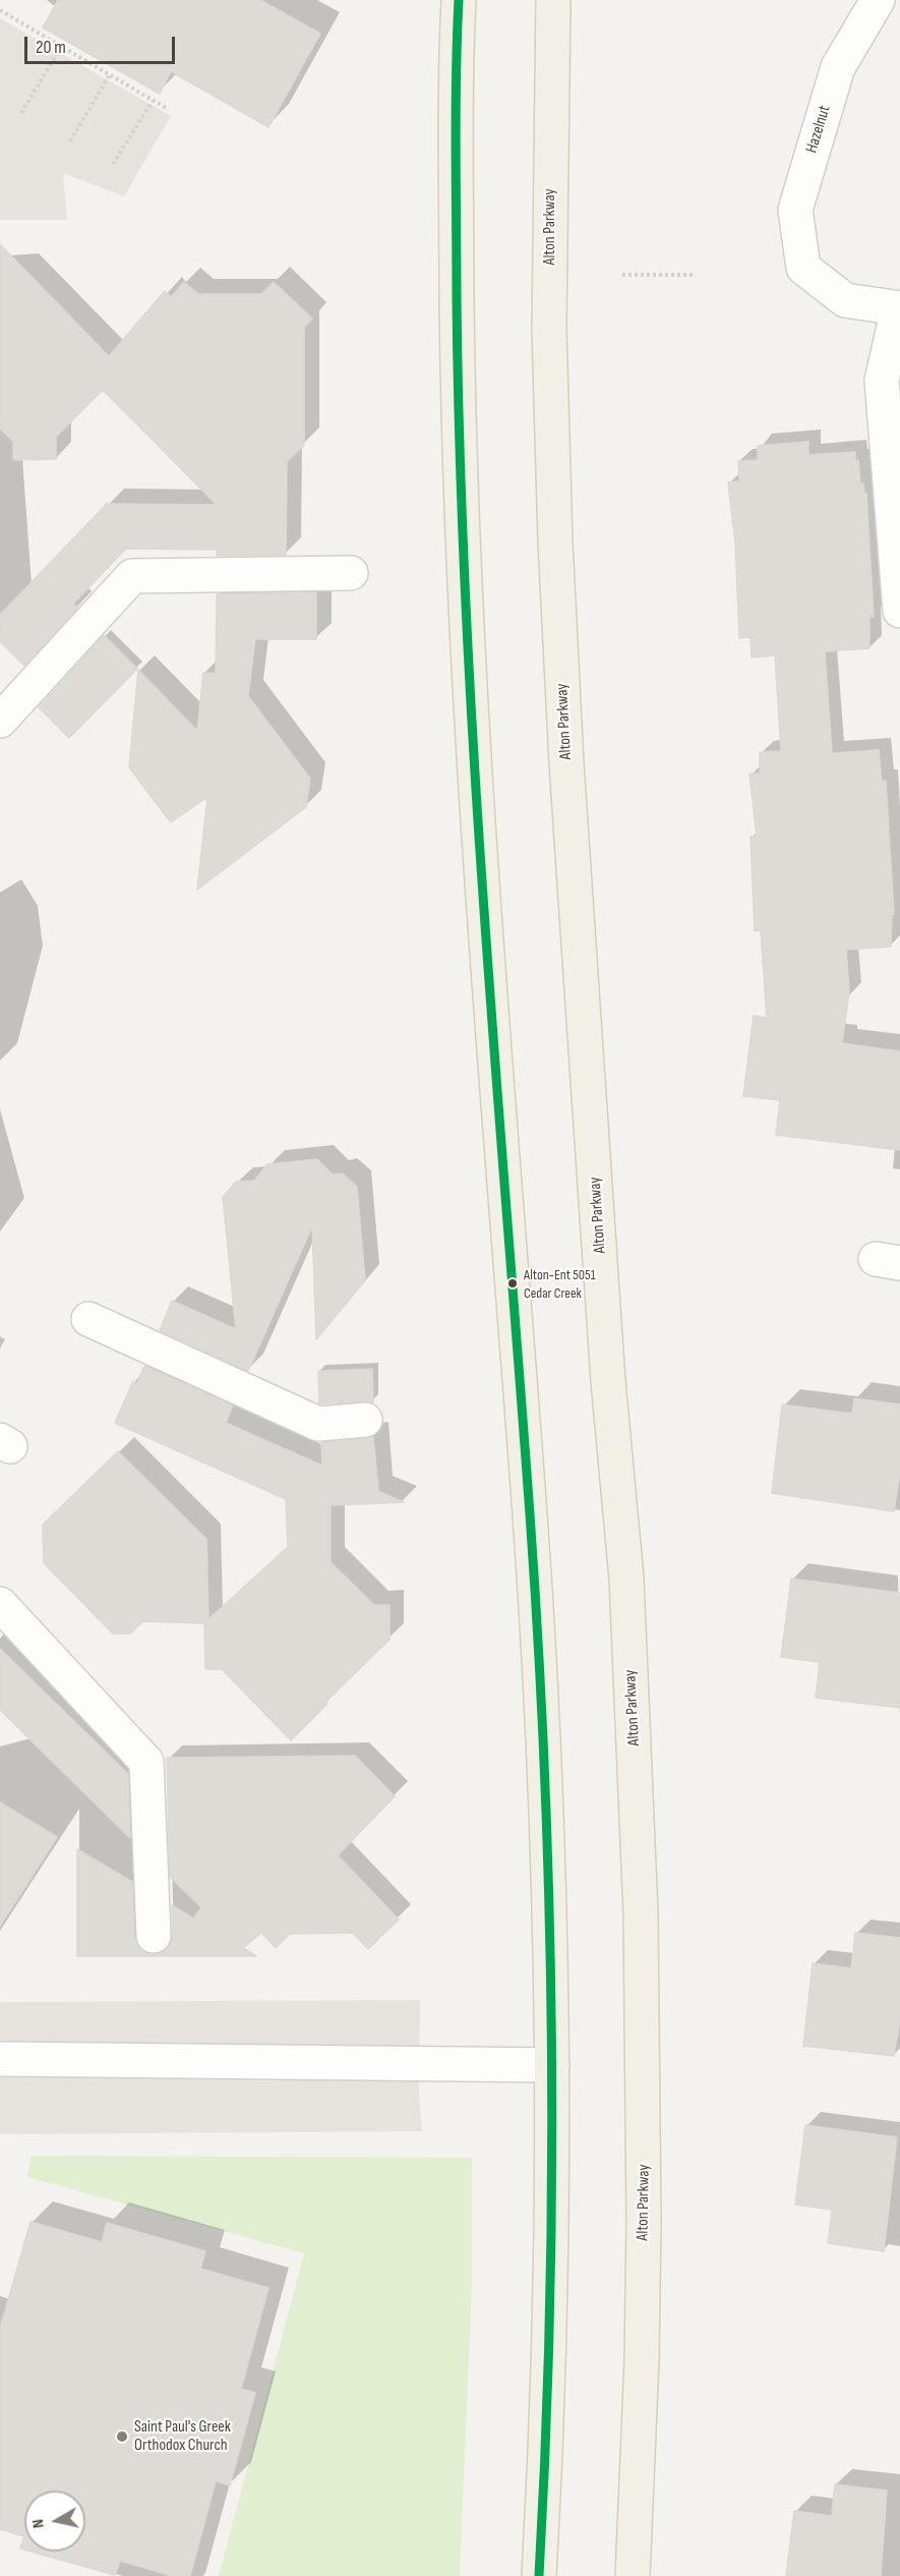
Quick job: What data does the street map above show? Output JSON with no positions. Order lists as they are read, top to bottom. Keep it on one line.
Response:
{"streets":{"main road":["Alton Parkway"],"street":["Hazelnut"]},"places":["Alton-Ent 5051 Cedar Creek","Saint Paul's Greek Orthodox Church"],"scale_bar":"20 m","north":"left"}
